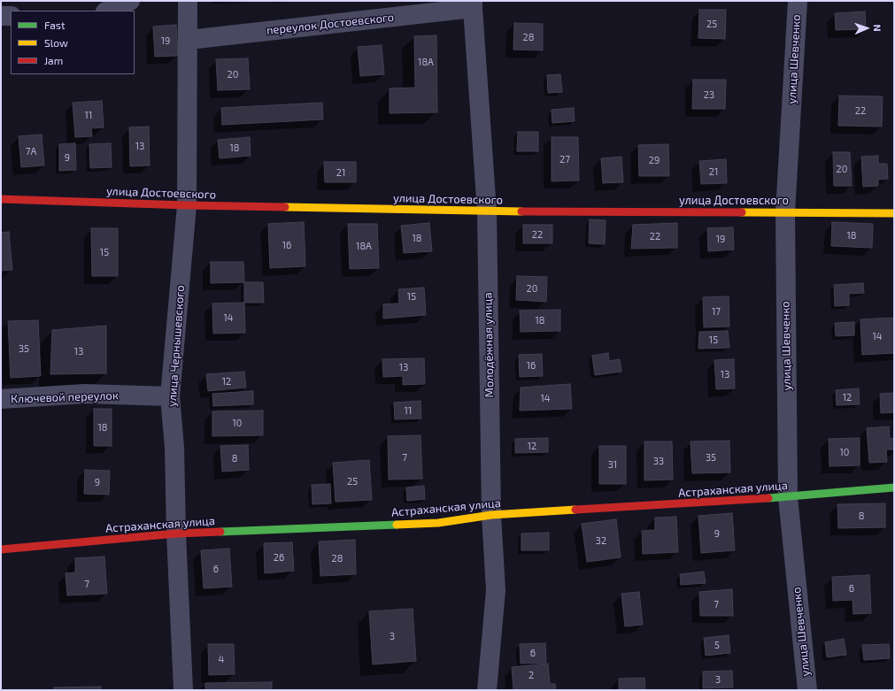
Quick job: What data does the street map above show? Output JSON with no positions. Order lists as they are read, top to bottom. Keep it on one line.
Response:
{"streets":{"street":["переулок Достоевского","улица Шевченко","улица Достоевского","Молодёжная улица","улица Чернышевского","Ключевой переулок","Астраханская улица"]},"crossings":[["переулок Достоевского","Молодёжная улица"],["переулок Достоевского","улица Чернышевского"],["улица Шевченко","улица Достоевского"],["улица Шевченко","Астраханская улица"],["улица Достоевского","Молодёжная улица"],["улица Достоевского","улица Чернышевского"],["Молодёжная улица","Астраханская улица"],["улица Чернышевского","Ключевой переулок"],["улица Чернышевского","Астраханская улица"]],"house_numbers":["25","28","19","18А","20","23","22","11","13","18","7А","9","27","29","20","21","21","22","18","22","18","19","16","18А","15","20","15","17","14","18","14","15","35","13","16","13","13","12","12","14","11","10","18","12","10","7","35","8","33","31","25","9","8","9","32","26","28","6","7","6","7","3","5","6","4","2","3"],"legend":["Fast","Slow","Jam"],"north":"right"}
